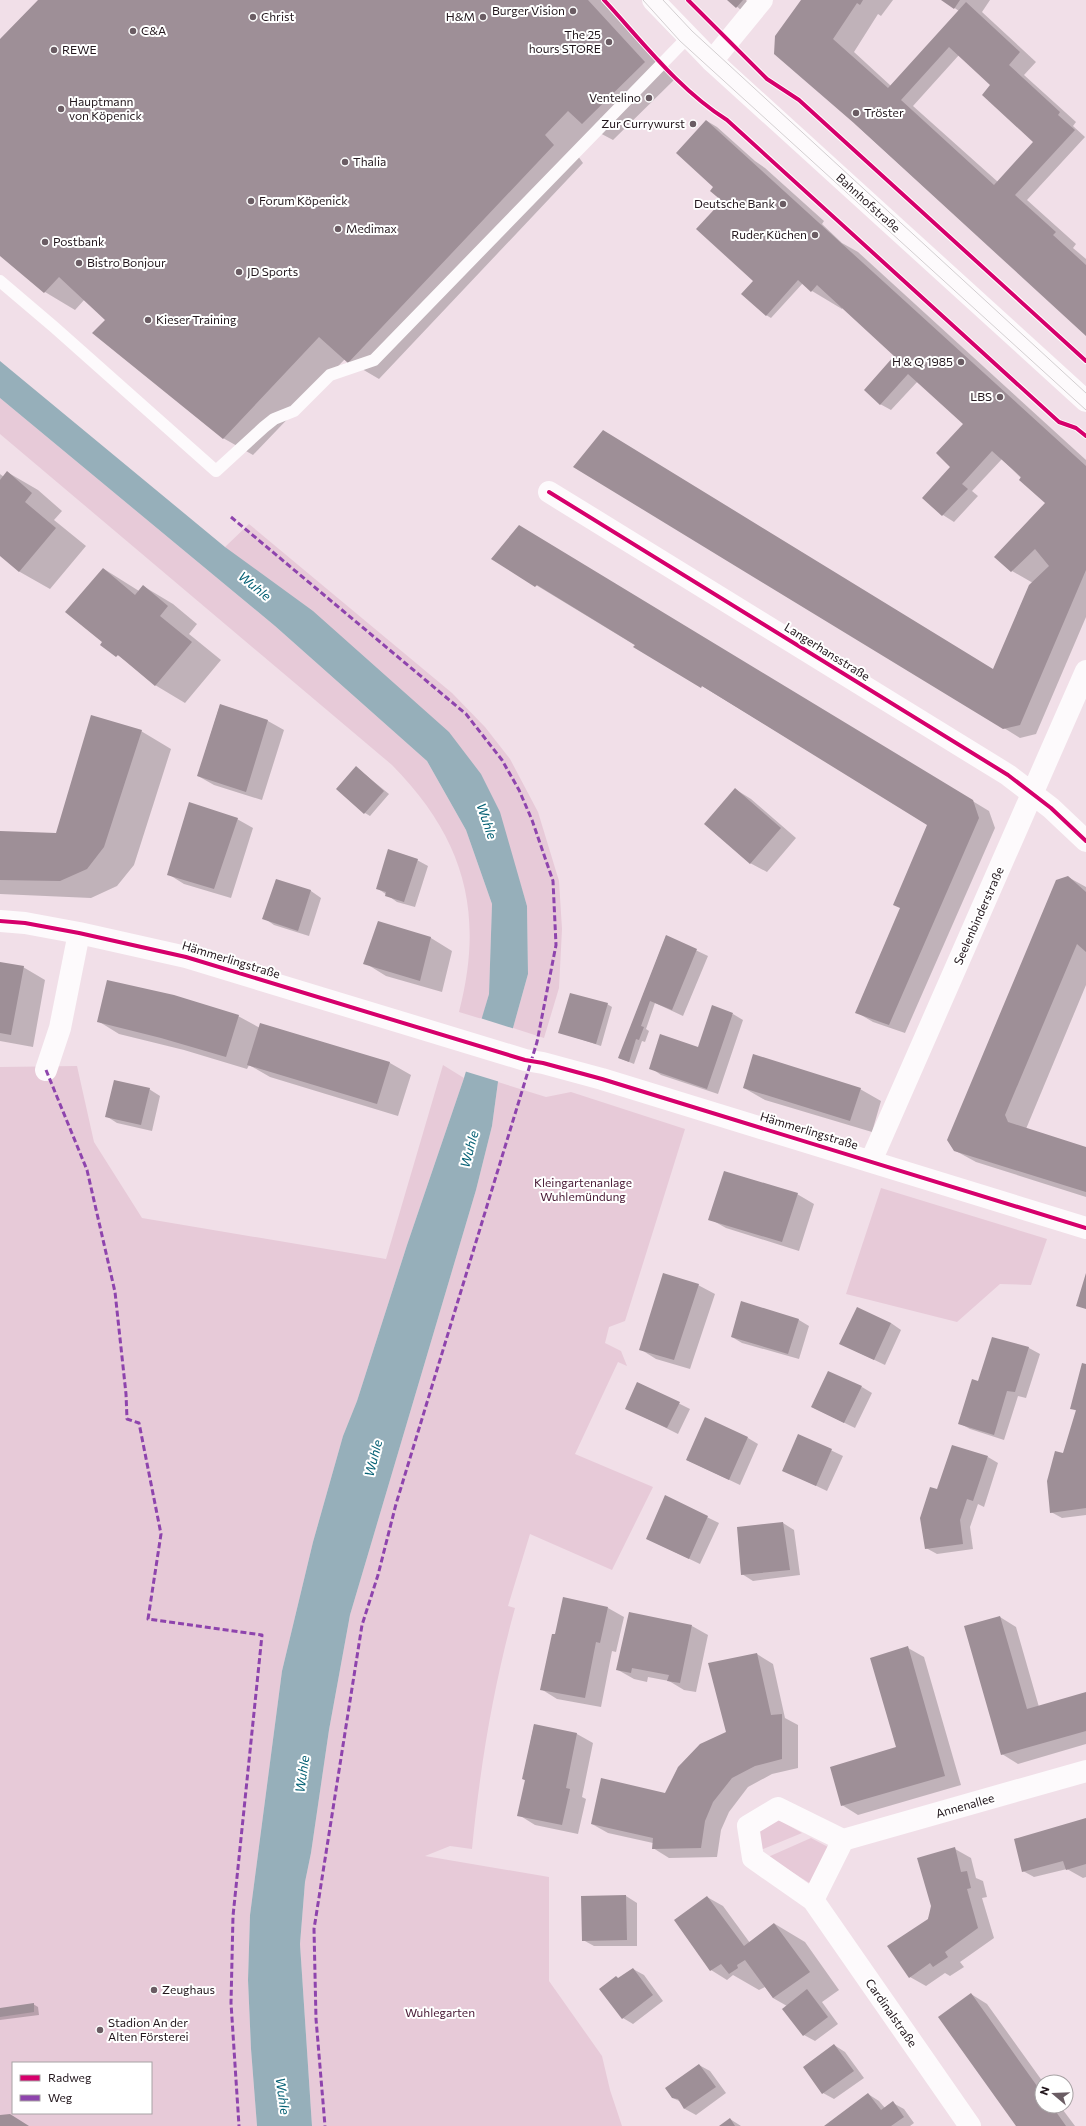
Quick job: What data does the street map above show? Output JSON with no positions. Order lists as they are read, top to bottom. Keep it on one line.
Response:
{"streets":{"street":["Bahnhofstraße","Langerhansstraße","Seelenbinderstraße","Hämmerlingstraße","Annenallee","Cardinalstraße"]},"crossings":[["Langerhansstraße","Seelenbinderstraße"],["Seelenbinderstraße","Hämmerlingstraße"]],"water":["Wuhle"],"parks":["Kleingartenanlage Wuhlemündung","Wuhlegarten"],"places":["Burger Vision","Christ","H&M","C&A","The 25 hours STORE","REWE","Ventelino","Hauptmann von Köpenick","Tröster","Zur Currywurst","Thalia","Forum Köpenick","Deutsche Bank","Medimax","Ruder Küchen","Postbank","Bistro Bonjour","JD Sports","Kieser Training","H & Q 1985","LBS","Zeughaus","Stadion An der Alten Försterei"],"legend":["Radweg","Weg"],"north":"left"}
